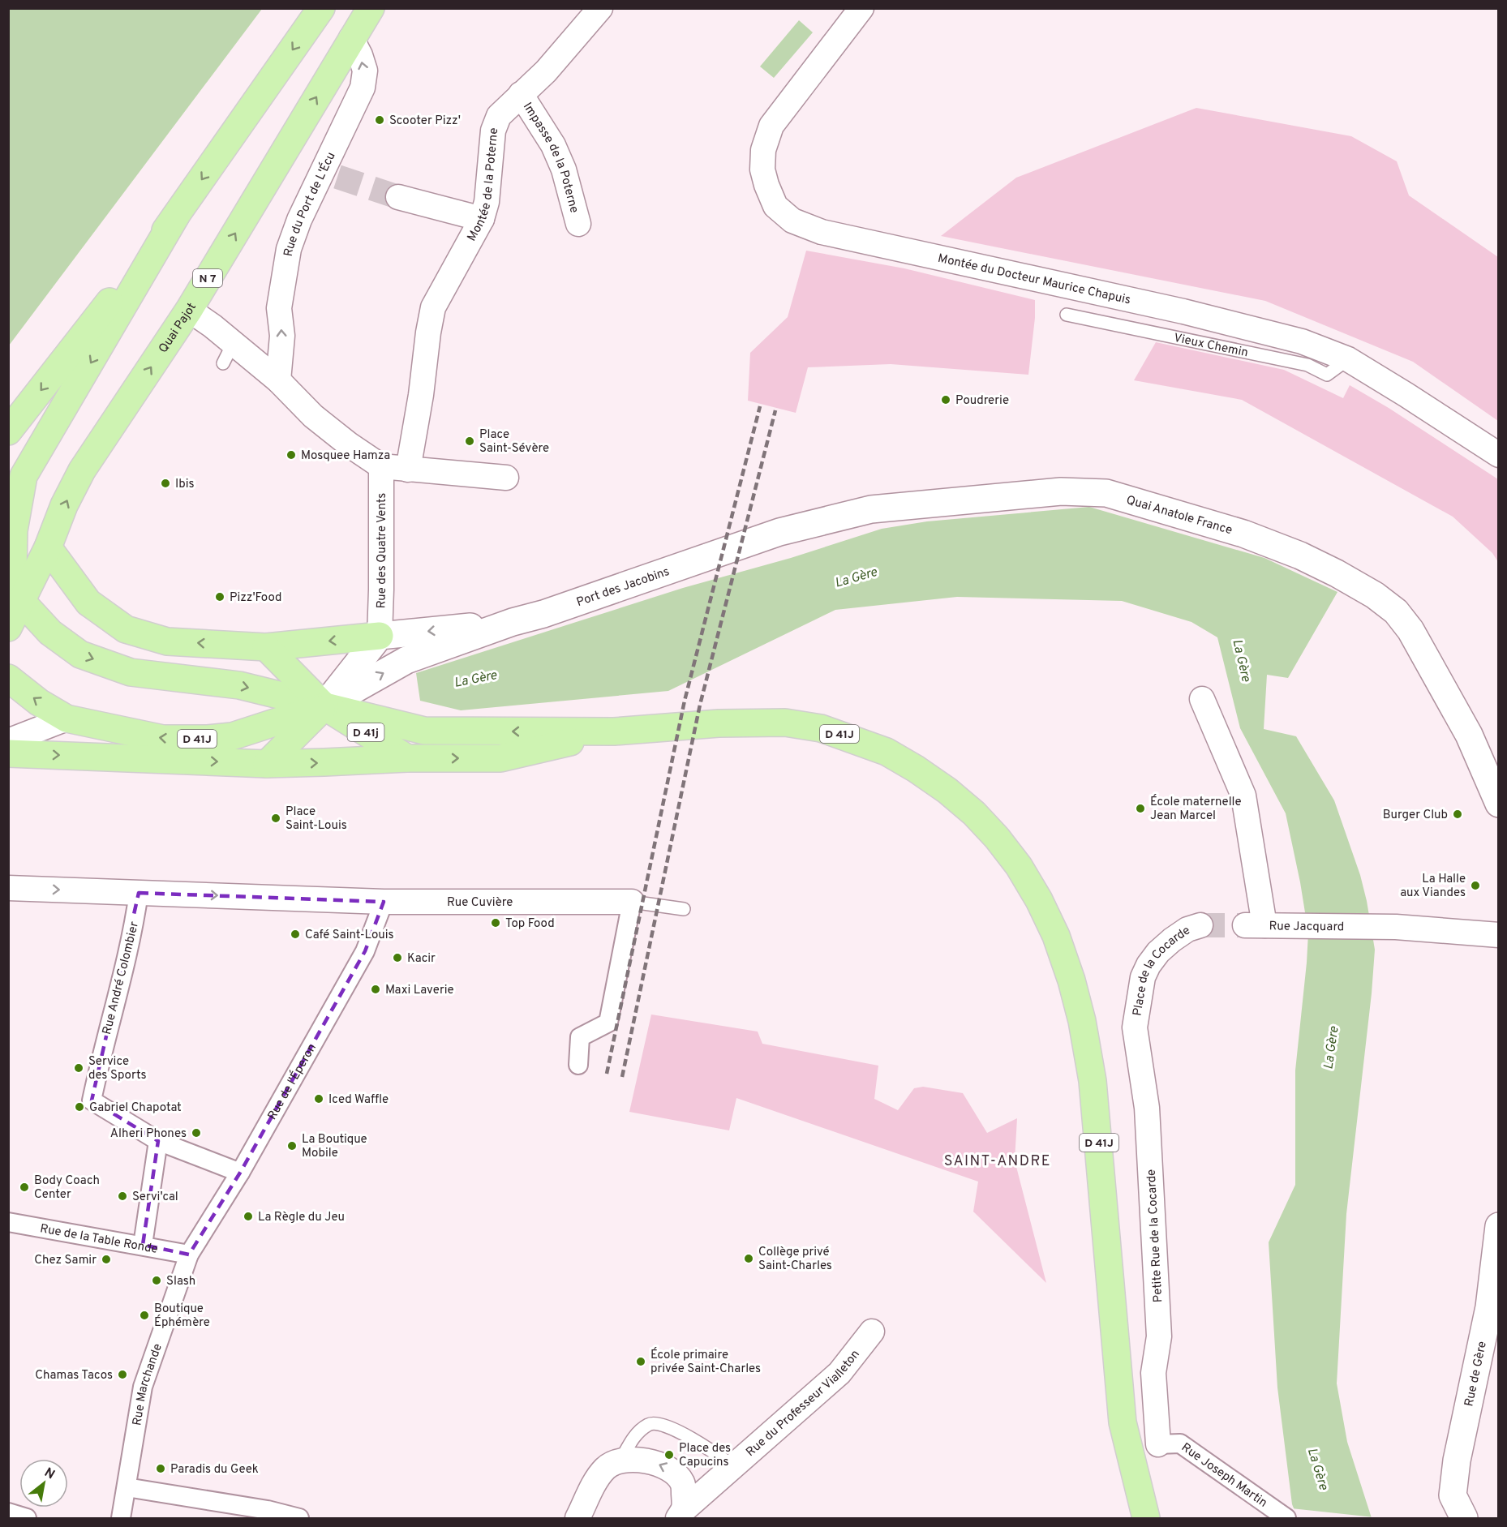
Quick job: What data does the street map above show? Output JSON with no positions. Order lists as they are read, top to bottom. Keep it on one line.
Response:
{"streets":{"main road":["N 7","Quai Pajot","Quai Anatole France","Port des Jacobins","D 41j","D 41J","Rue de Gère"],"street":["Impasse de la Poterne","Montée de la Poterne","Rue du Port de L'Écu","Montée du Docteur Maurice Chapuis","Rue des Quatre Vents","Rue Cuvière","Rue Jacquard","Place de la Cocarde","Rue André Colombier","Rue de l'Éperon","Petite Rue de la Cocarde","Rue de la Table Ronde","Rue Marchande","Rue du Professeur Vialleton","Rue Joseph Martin"],"lane":["Vieux Chemin"]},"crossings":[["Impasse de la Poterne","Montée de la Poterne"],["Rue du Port de L'Écu","Quai Pajot"],["Montée du Docteur Maurice Chapuis","Vieux Chemin"],["Quai Anatole France","Port des Jacobins"],["D 41j","D 41J"],["Rue Cuvière","Rue André Colombier"],["Rue Cuvière","Rue de l'Éperon"],["Place de la Cocarde","Petite Rue de la Cocarde"],["Rue de l'Éperon","Rue de la Table Ronde"],["Rue de l'Éperon","Rue Marchande"],["Petite Rue de la Cocarde","Rue Joseph Martin"],["Rue de la Table Ronde","Rue Marchande"]],"one_way":["Rue du Port de L'Écu","Rue Cuvière"],"districts":["SAINT-ANDRE"],"water":["La Gère"],"places":["Scooter Pizz'","Poudrerie","Place Saint-Sévère","Mosquee Hamza","Ibis","Pizz'Food","École maternelle Jean Marcel","Burger Club","Place Saint-Louis","La Halle aux Viandes","Top Food","Café Saint-Louis","Kacir","Maxi Laverie","Service des Sports","Iced Waffle","Gabriel Chapotat","Alheri Phones","La Boutique Mobile","Body Coach Center","Servi'cal","La Règle du Jeu","Collège privé Saint-Charles","Chez Samir","Slash","Boutique Éphémère","École primaire privée Saint-Charles","Chamas Tacos","Place des Capucins","Paradis du Geek"],"north":"top right"}
